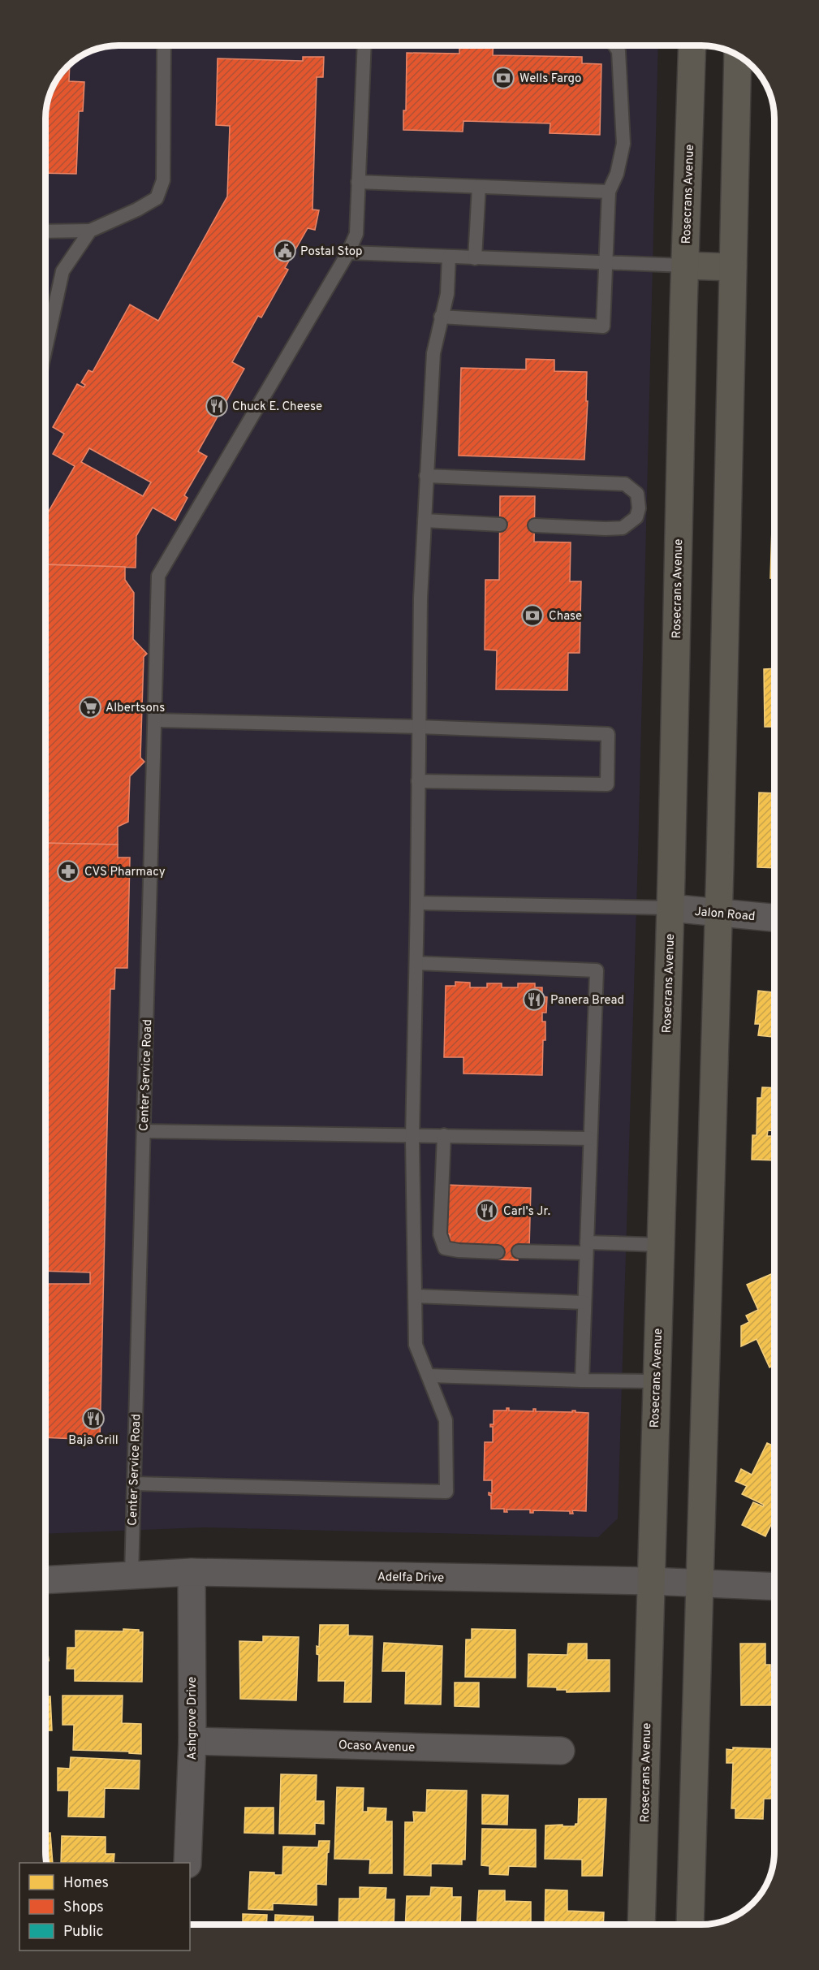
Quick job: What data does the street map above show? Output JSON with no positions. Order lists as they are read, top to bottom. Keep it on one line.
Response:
{"streets":{"main road":["Rosecrans Avenue"],"street":["Jalon Road","Adelfa Drive","Ashgrove Drive","Ocaso Avenue"],"lane":["Center Service Road"]},"crossings":[["Rosecrans Avenue","Jalon Road"],["Rosecrans Avenue","Adelfa Drive"],["Center Service Road","Adelfa Drive"],["Adelfa Drive","Ashgrove Drive"],["Ashgrove Drive","Ocaso Avenue"]],"places":{"bank":["Wells Fargo","Chase"],"public building":["Postal Stop"],"restaurant":["Chuck E. Cheese","Panera Bread","Carl's Jr.","Baja Grill"],"supermarket":["Albertsons"],"pharmacy":["CVS Pharmacy"]},"legend":["Homes","Shops","Public"]}
